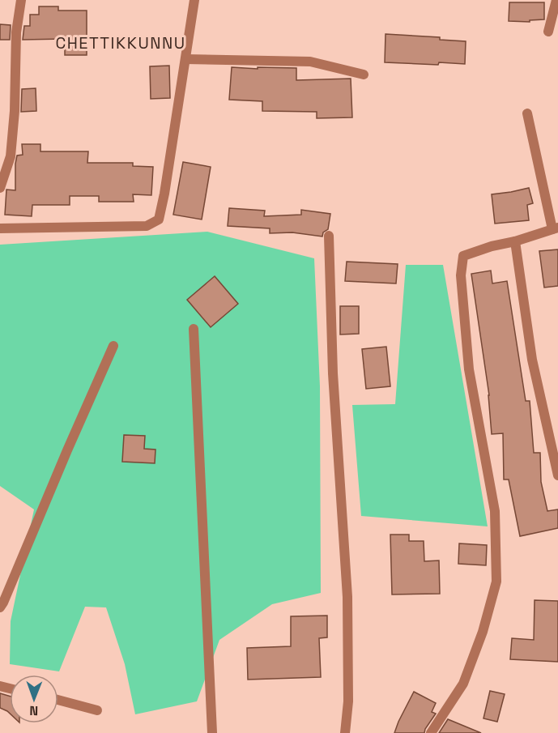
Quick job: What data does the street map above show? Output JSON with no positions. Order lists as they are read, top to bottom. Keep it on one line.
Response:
{"districts":["CHETTIKKUNNU"],"north":"bottom"}
